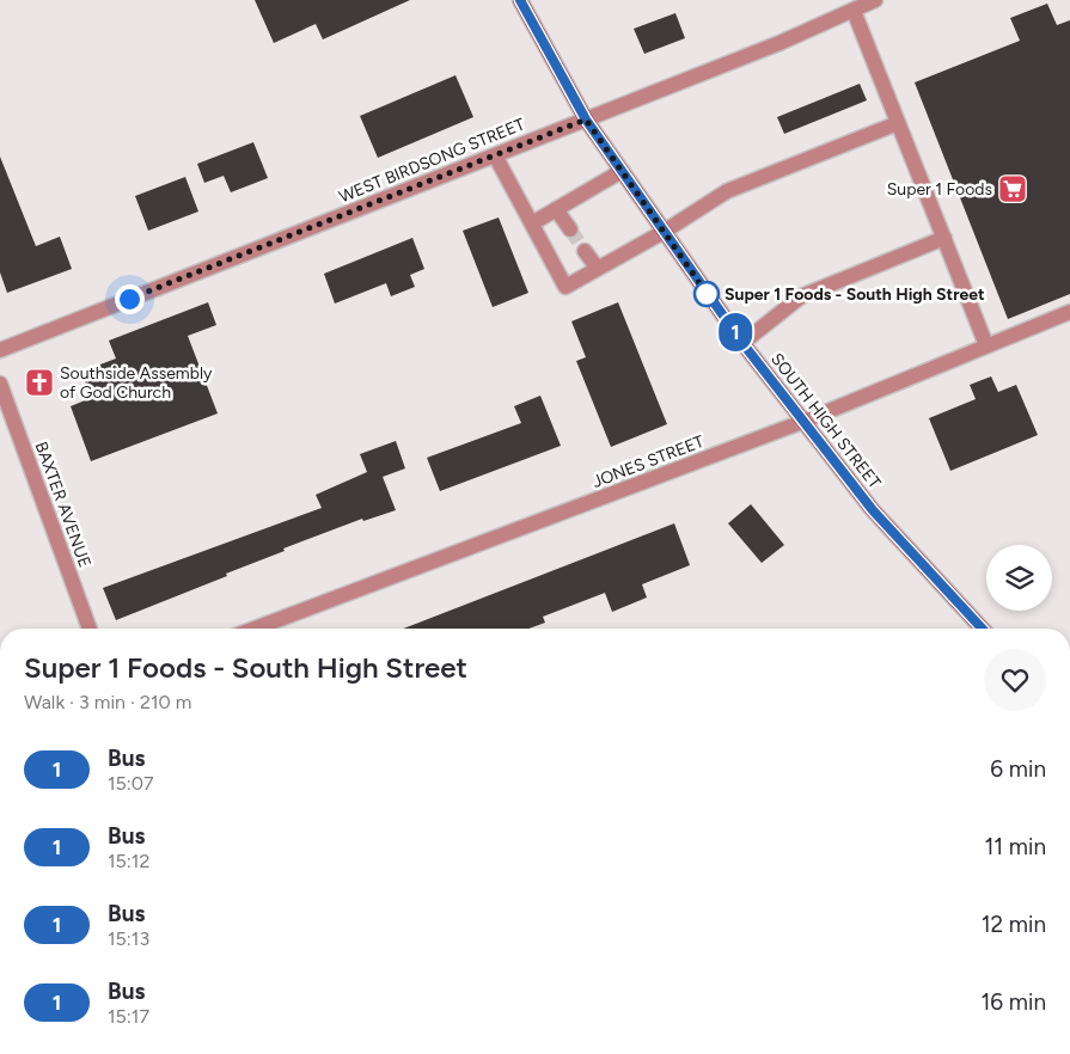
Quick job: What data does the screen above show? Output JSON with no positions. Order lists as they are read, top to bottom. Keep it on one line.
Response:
{"streets":{"main road":["SOUTH HIGH STREET"],"street":["WEST BIRDSONG STREET","JONES STREET","BAXTER AVENUE"]},"crossings":[["WEST BIRDSONG STREET","SOUTH HIGH STREET"],["SOUTH HIGH STREET","JONES STREET"]],"places":{"supermarket":["Super 1 Foods"],"other":["Super 1 Foods - South High Street"],"church":["Southside Assembly of God Church"]},"lines":["bus line 1"],"page":{"on_map":"1","heading":["Super 1 Foods - South High Street","Walk · 3 min · 210 m"],"list":[{"mark":"1","name":"Bus","note":"15:07","value":"6 min"},{"mark":"1","name":"Bus","note":"15:12","value":"11 min"},{"mark":"1","name":"Bus","note":"15:13","value":"12 min"},{"mark":"1","name":"Bus","note":"15:17","value":"16 min"}]}}
